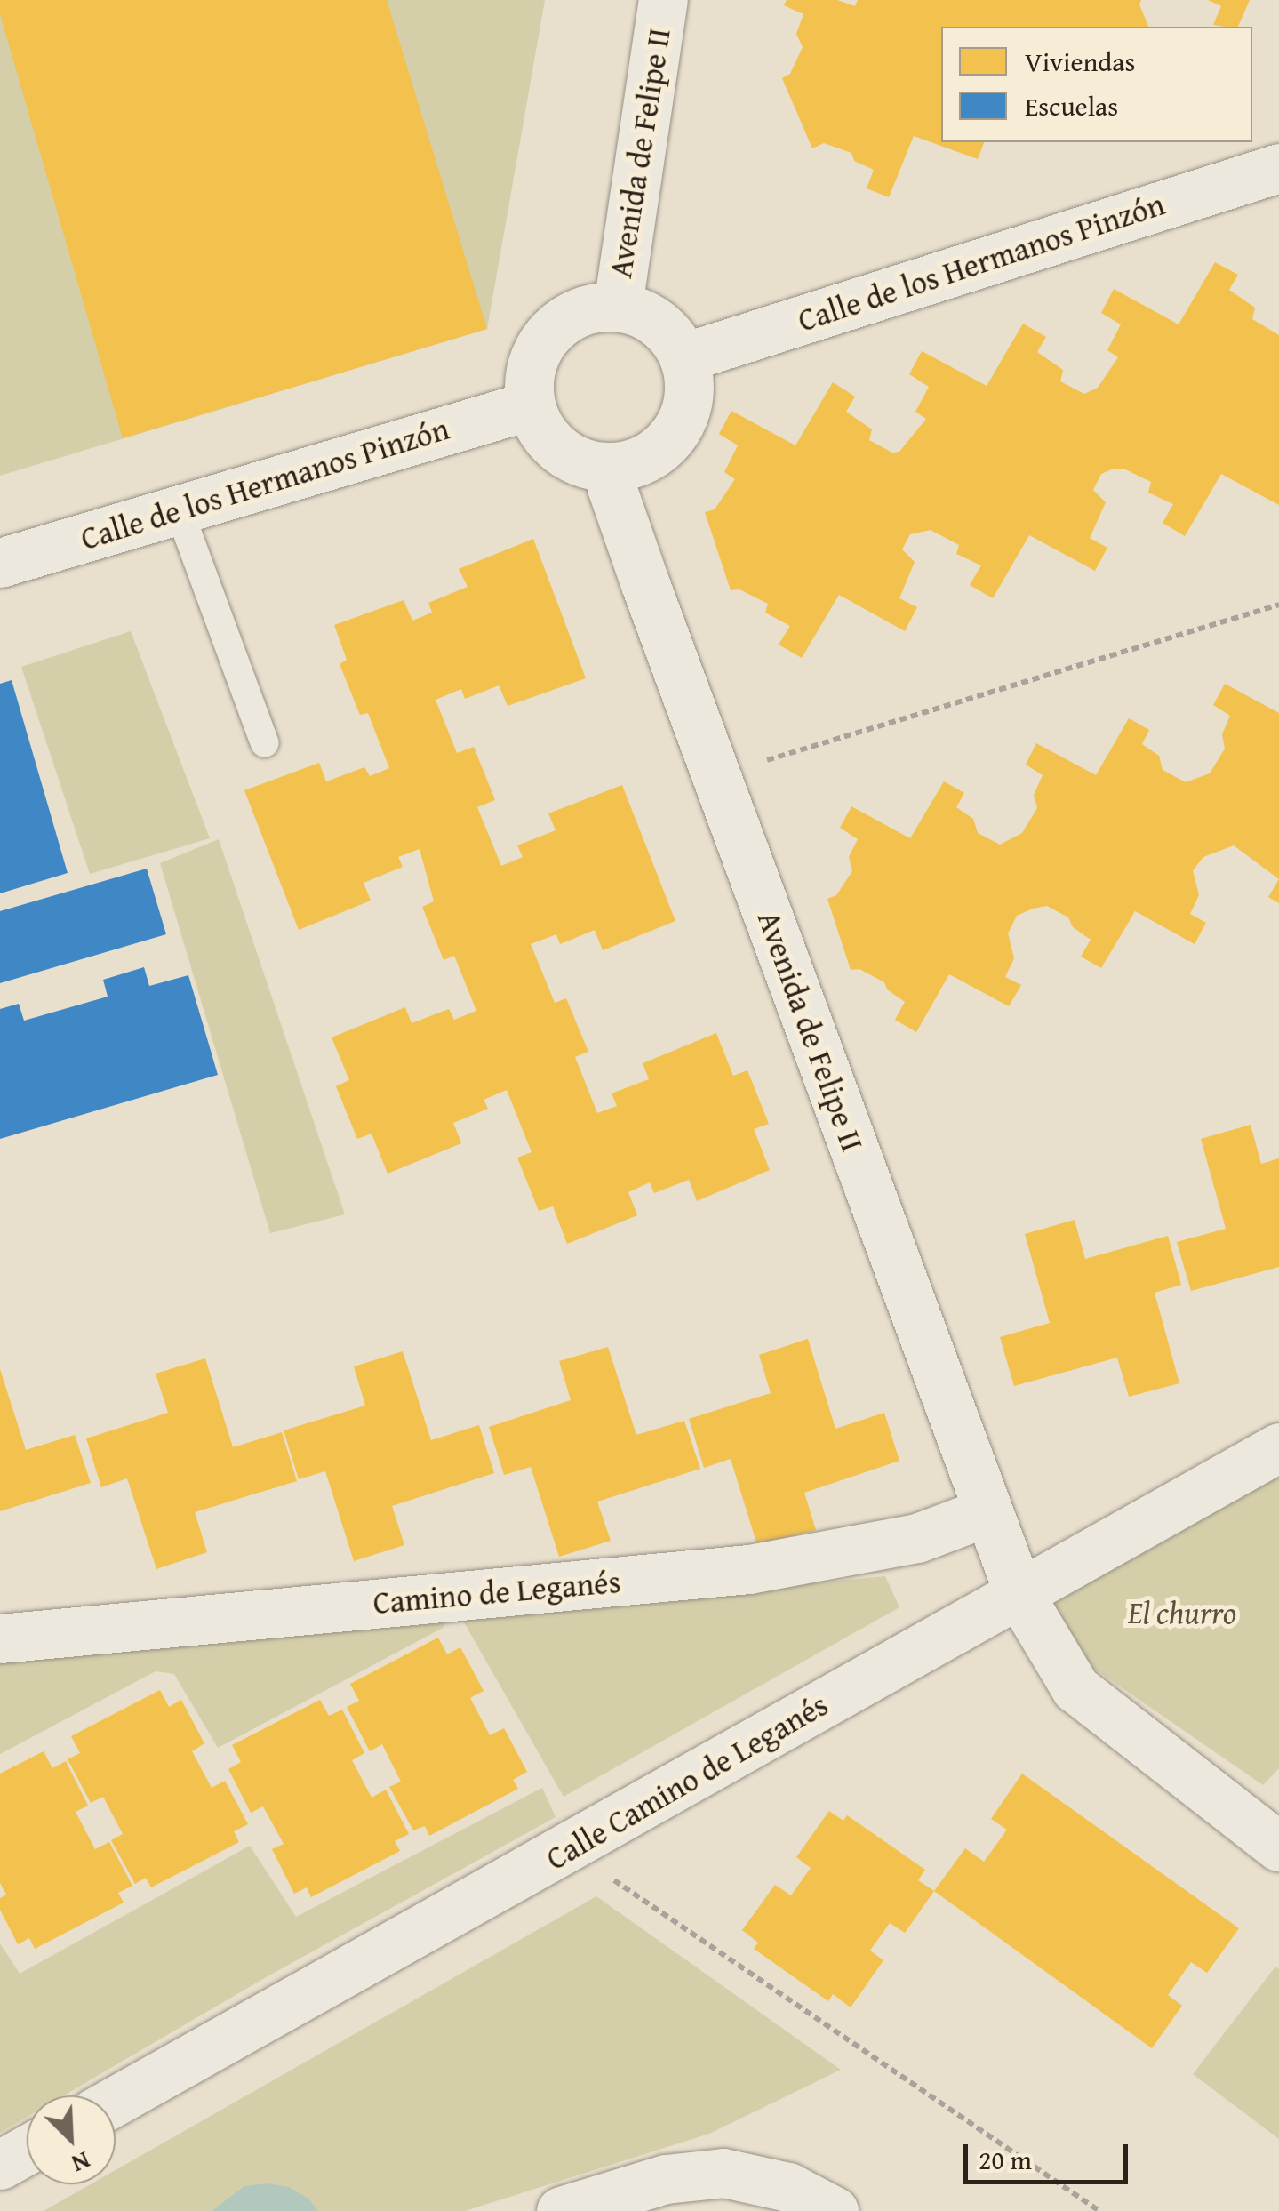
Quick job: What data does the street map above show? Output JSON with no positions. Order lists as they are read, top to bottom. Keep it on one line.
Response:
{"streets":{"street":["Avenida de Felipe II","Calle de los Hermanos Pinzón","Camino de Leganés","Calle Camino de Leganés"]},"crossings":[["Avenida de Felipe II","Calle de los Hermanos Pinzón"],["Avenida de Felipe II","Camino de Leganés"],["Avenida de Felipe II","Calle Camino de Leganés"]],"parks":["El churro"],"legend":["Viviendas","Escuelas"],"scale_bar":"20 m","north":"bottom right"}
